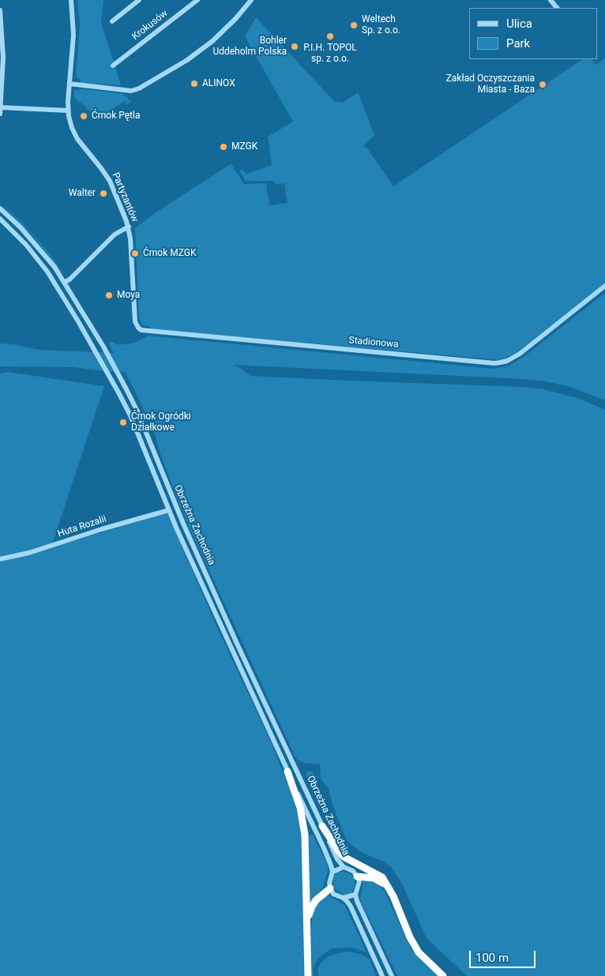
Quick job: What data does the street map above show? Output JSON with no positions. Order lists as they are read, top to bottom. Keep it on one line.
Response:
{"streets":{"street":["Krokusów","Partyzantów","Stadionowa","Obrzeżna Zachodnia","Huta Rozalii"]},"crossings":[["Partyzantów","Stadionowa"],["Obrzeżna Zachodnia","Huta Rozalii"]],"places":["Weltech Sp. z o.o.","P.I.H. TOPOL sp. z o.o.","Bohler Uddeholm Polska","ALINOX","Zakład Oczyszczania Miasta - Baza","Ćmok Pętla","MZGK","Walter","Ćmok MZGK","Moya","Ćmok Ogródki Działkowe"],"legend":["Ulica","Park"],"scale_bar":"100 m"}
